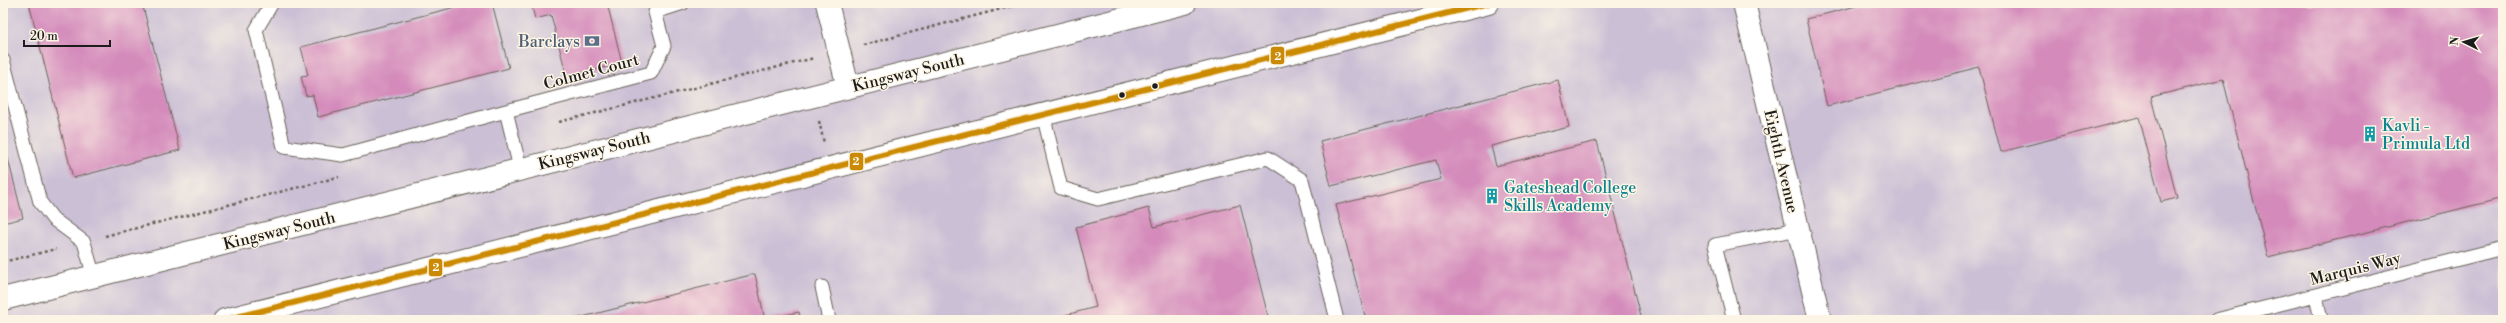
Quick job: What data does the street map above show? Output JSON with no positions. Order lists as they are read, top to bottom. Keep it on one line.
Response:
{"streets":{"street":["Kingsway South","Eighth Avenue"],"lane":["Colmet Court","Marquis Way"]},"places":{"bank":["Barclays"],"building":["Kavli - Primula Ltd","Gateshead College Skills Academy"]},"lines":["transit line 2"],"scale_bar":"20 m","north":"left"}
